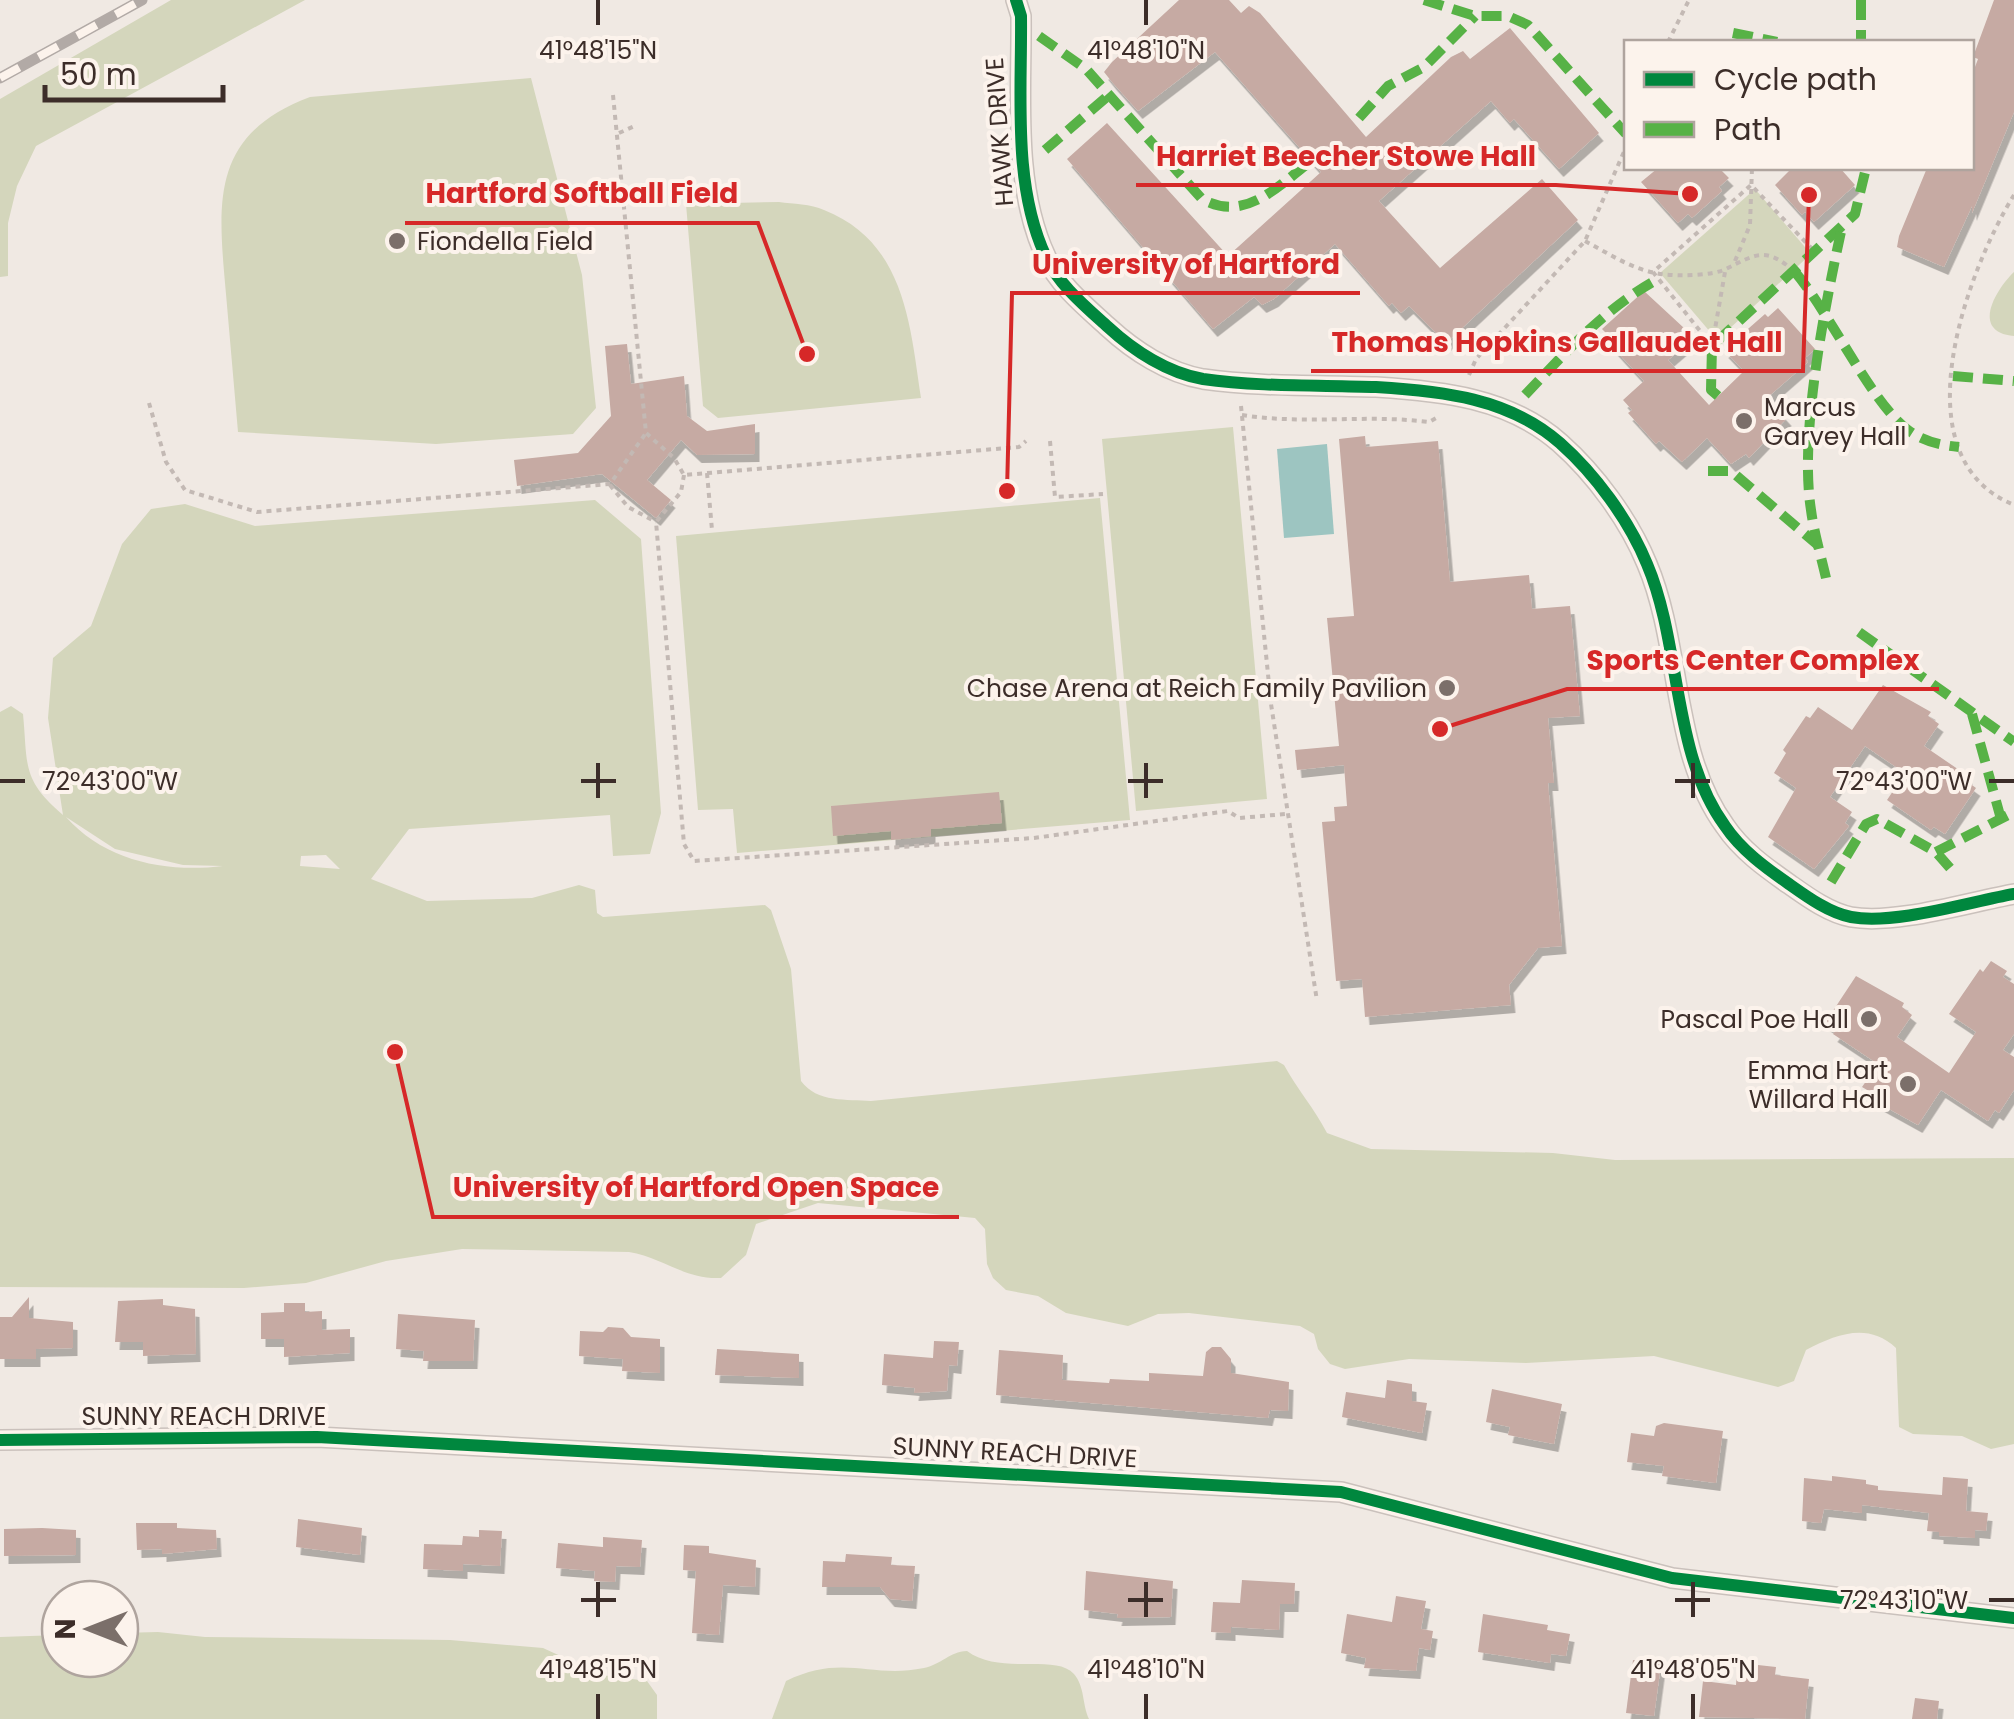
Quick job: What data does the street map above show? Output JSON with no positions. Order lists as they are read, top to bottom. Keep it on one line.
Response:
{"streets":{"street":["HAWK DRIVE","SUNNY REACH DRIVE"]},"places":["Harriet Beecher Stowe Hall","Thomas Hopkins Gallaudet Hall","Fiondella Field","Hartford Softball Field","Marcus Garvey Hall","University of Hartford","Chase Arena at Reich Family Pavilion","Sports Center Complex","Pascal Poe Hall","University of Hartford Open Space","Emma Hart Willard Hall"],"legend":["Cycle path","Path"],"scale_bar":"50 m","north":"left","coordinates":["41°48'15\"N","41°48'10\"N","72°43'00\"W","72°43'10\"W","41°48'05\"N"]}
